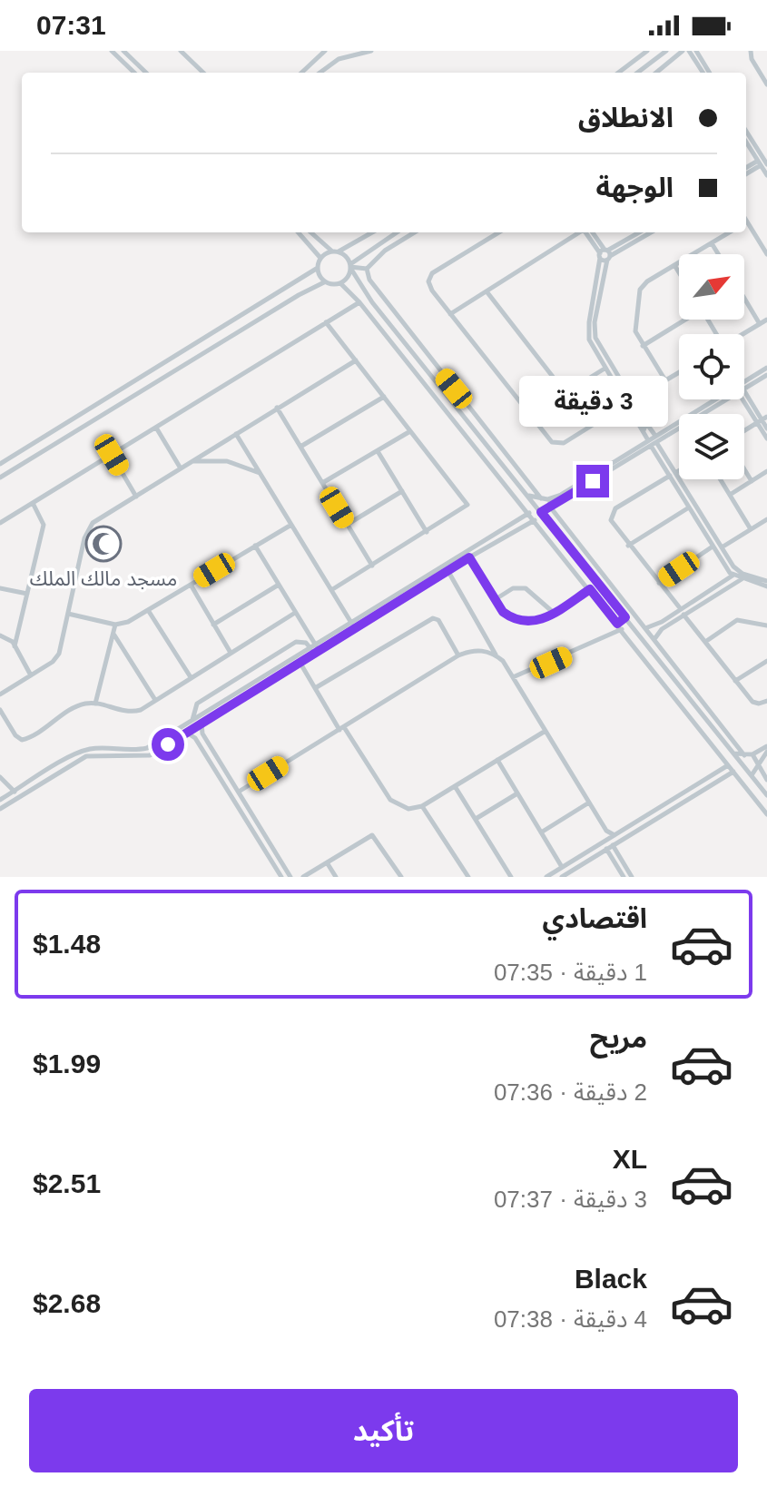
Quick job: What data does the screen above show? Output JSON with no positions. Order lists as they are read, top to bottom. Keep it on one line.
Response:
{"places":{"mosque":["مسجد مالك الملك"]},"north":"top right","page":{"status":"07:31","banner":["الانطلاق","الوجهة"],"bubble":"3 دقيقة","list":[{"name":"اقتصادي","note":"1 دقيقة · 07:35","value":"$1.48"},{"name":"مريح","note":"2 دقيقة · 07:36","value":"$1.99"},{"name":"XL","note":"3 دقيقة · 07:37","value":"$2.51"},{"name":"Black","note":"4 دقيقة · 07:38","value":"$2.68"}],"buttons":"تأكيد"}}
